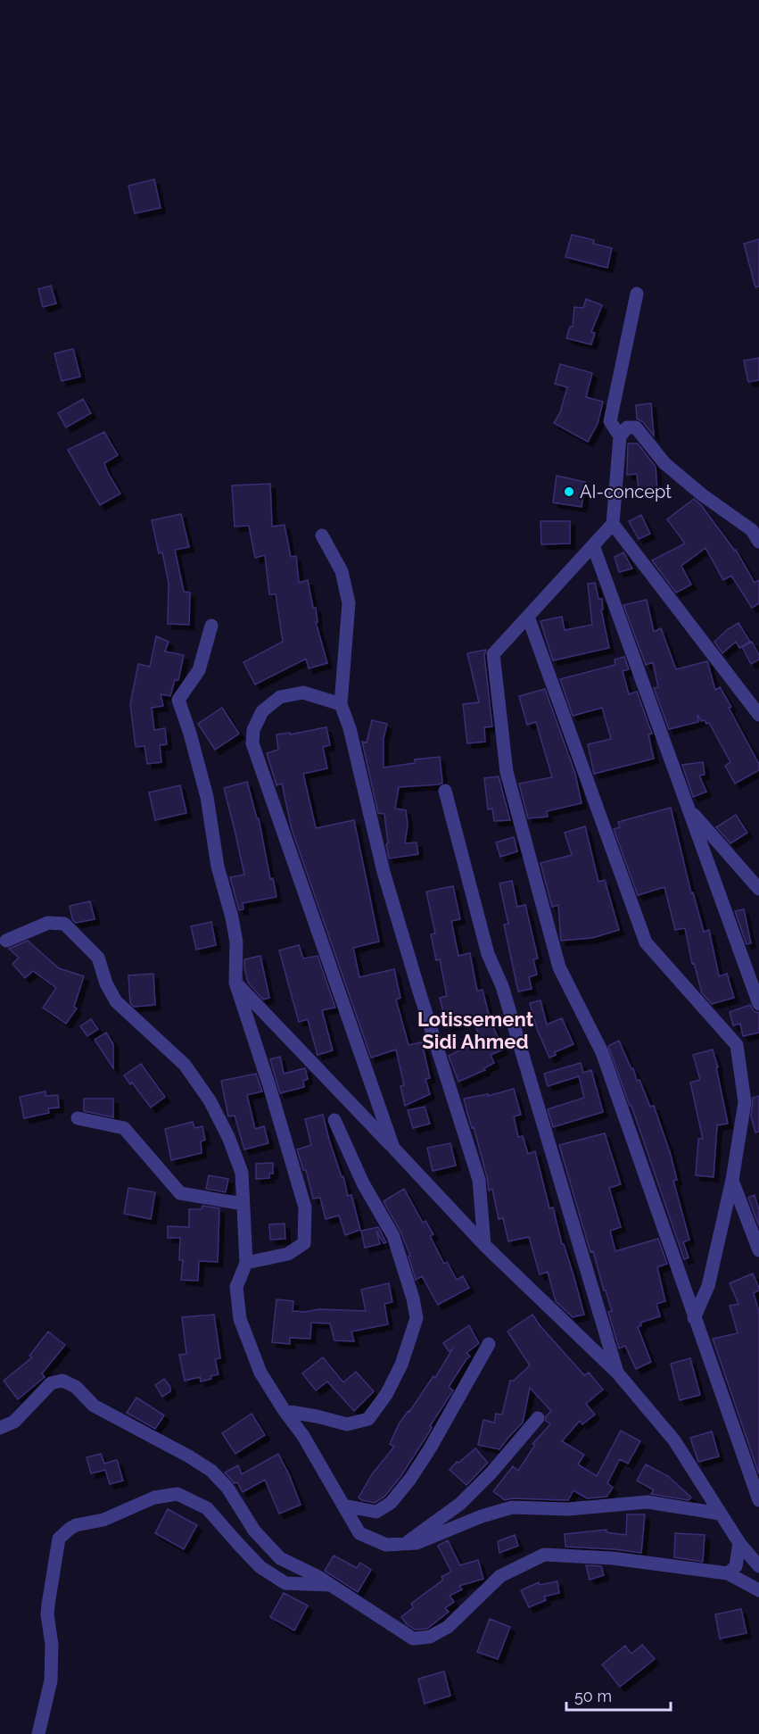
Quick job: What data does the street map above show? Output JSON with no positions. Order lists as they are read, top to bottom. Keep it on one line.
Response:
{"districts":["Lotissement Sidi Ahmed"],"places":["AI-concept"],"scale_bar":"50 m"}
